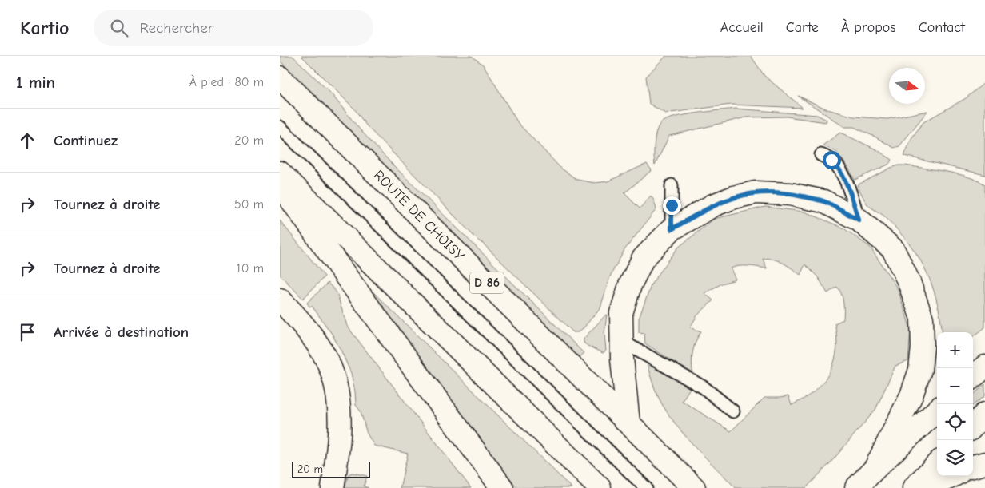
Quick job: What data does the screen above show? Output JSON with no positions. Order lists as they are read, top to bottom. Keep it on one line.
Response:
{"streets":{"main road":["ROUTE DE CHOISY","D 86"]},"scale_bar":"20 m","north":"right","page":{"header":"Kartio","search":"Rechercher","nav":["Accueil","Carte","À propos","Contact"],"heading":["1 min","À pied · 80 m"],"list":[["Continuez","20 m"],["Tournez à droite","50 m"],["Tournez à droite","10 m"],"Arrivée à destination"],"map_buttons":["+","−"],"scale":"20 m"}}
